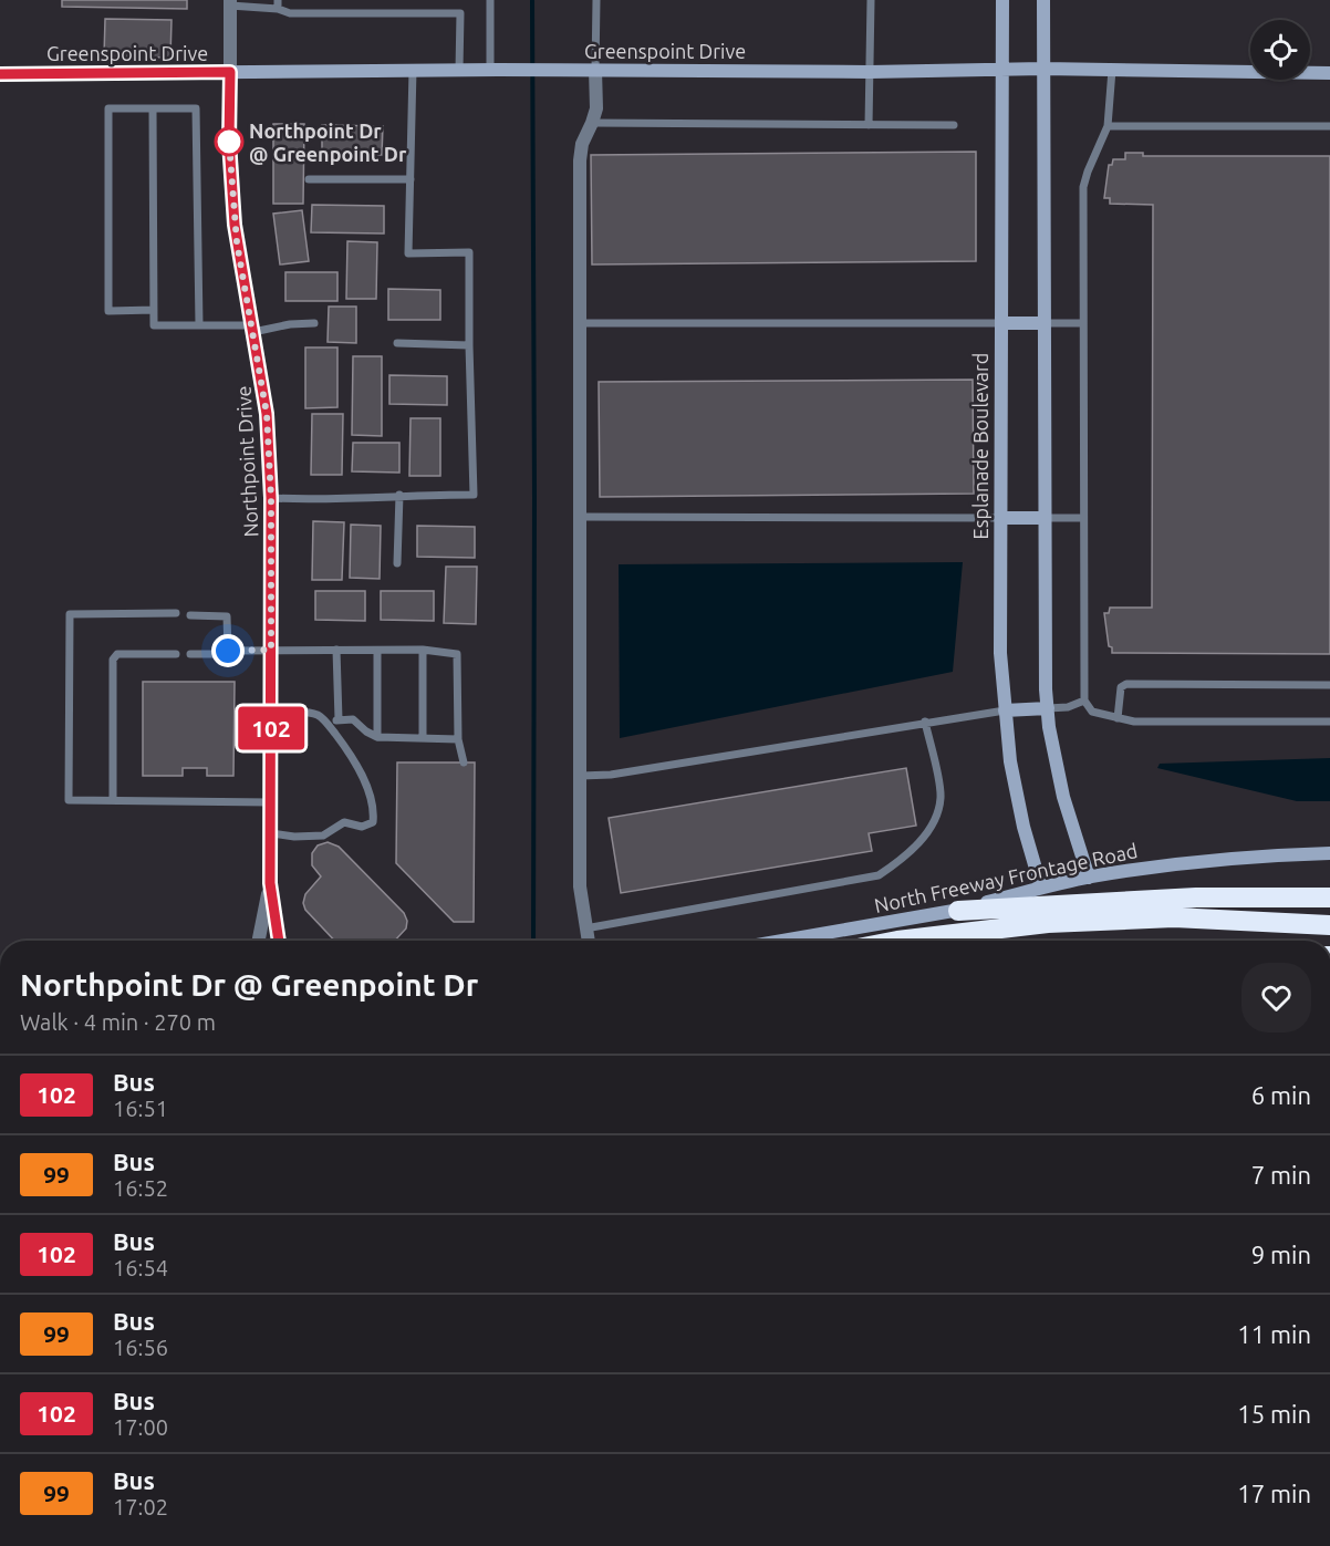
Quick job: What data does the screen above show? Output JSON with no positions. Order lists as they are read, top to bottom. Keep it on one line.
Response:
{"streets":{"street":["Greenspoint Drive","Esplanade Boulevard","Northpoint Drive","North Freeway Frontage Road"]},"crossings":[["Greenspoint Drive","Esplanade Boulevard"],["Greenspoint Drive","Northpoint Drive"],["Esplanade Boulevard","North Freeway Frontage Road"]],"places":["Northpoint Dr @ Greenpoint Dr"],"lines":["bus line 102"],"page":{"on_map":"102","heading":["Northpoint Dr @ Greenpoint Dr","Walk · 4 min · 270 m"],"list":[{"mark":"102","name":"Bus","note":"16:51","value":"6 min"},{"mark":"99","name":"Bus","note":"16:52","value":"7 min"},{"mark":"102","name":"Bus","note":"16:54","value":"9 min"},{"mark":"99","name":"Bus","note":"16:56","value":"11 min"},{"mark":"102","name":"Bus","note":"17:00","value":"15 min"},{"mark":"99","name":"Bus","note":"17:02","value":"17 min"}]}}
